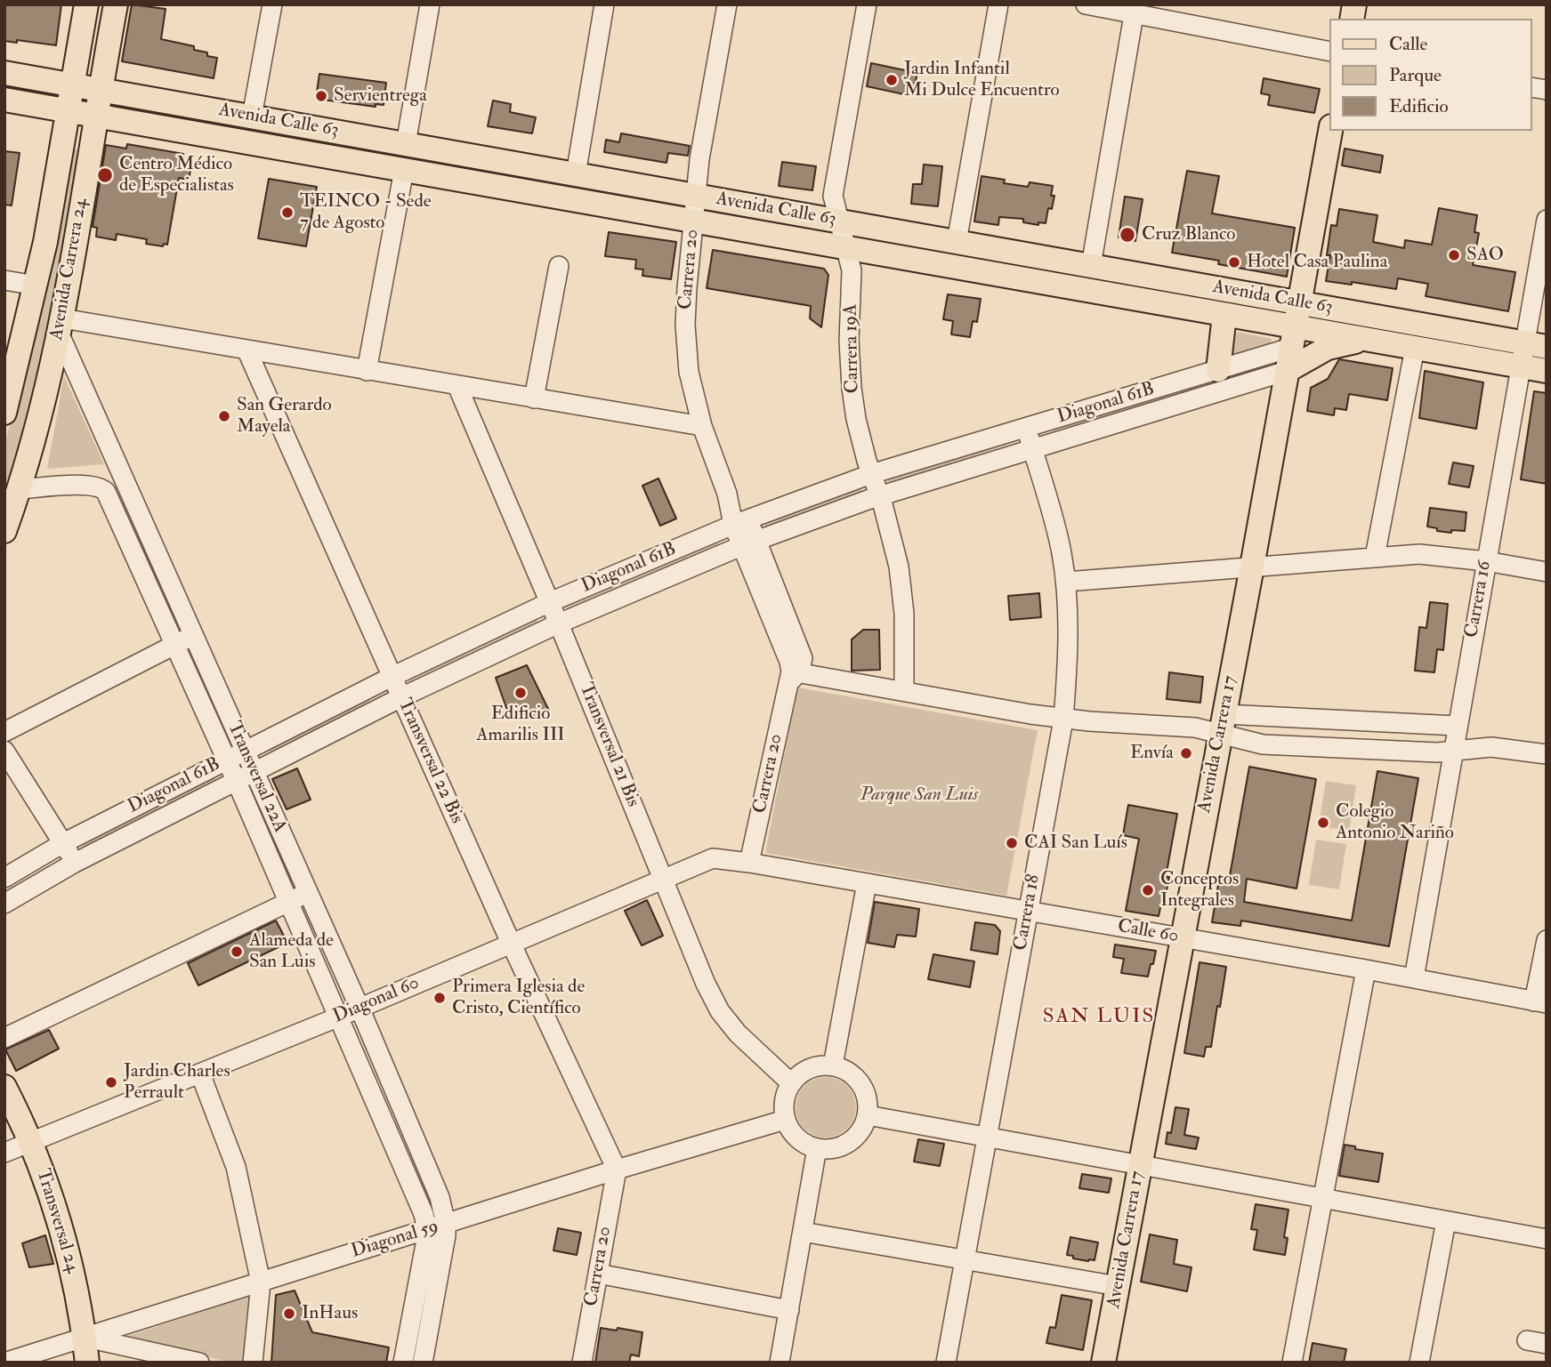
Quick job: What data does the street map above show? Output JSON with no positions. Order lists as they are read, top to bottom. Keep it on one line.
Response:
{"streets":{"main road":["Avenida Calle 63","Avenida Carrera 24","Avenida Carrera 17","Transversal 24"],"street":["Carrera 20","Carrera 19A","Diagonal 61B","Carrera 16","Transversal 21 Bis","Transversal 22 Bis","Transversal 22A","Carrera 18","Calle 60","Diagonal 60","Diagonal 59"]},"crossings":[["Avenida Calle 63","Avenida Carrera 24"],["Avenida Calle 63","Carrera 20"],["Avenida Calle 63","Carrera 19A"],["Avenida Calle 63","Diagonal 61B"],["Avenida Calle 63","Carrera 16"],["Avenida Calle 63","Avenida Carrera 17"],["Avenida Carrera 24","Transversal 22A"],["Carrera 20","Diagonal 61B"],["Carrera 20","Transversal 22 Bis"],["Carrera 20","Calle 60"],["Carrera 20","Diagonal 60"],["Carrera 20","Diagonal 59"],["Carrera 19A","Diagonal 61B"],["Diagonal 61B","Avenida Carrera 17"],["Diagonal 61B","Transversal 21 Bis"],["Diagonal 61B","Transversal 22 Bis"],["Diagonal 61B","Transversal 22A"],["Diagonal 61B","Carrera 18"],["Carrera 16","Calle 60"],["Avenida Carrera 17","Calle 60"],["Transversal 21 Bis","Diagonal 60"],["Transversal 21 Bis","Diagonal 59"],["Transversal 22 Bis","Diagonal 60"],["Transversal 22 Bis","Diagonal 59"],["Transversal 22A","Diagonal 60"],["Transversal 22A","Diagonal 59"],["Carrera 18","Calle 60"],["Calle 60","Diagonal 60"],["Diagonal 60","Transversal 24"],["Transversal 24","Diagonal 59"]],"districts":["SAN LUIS"],"parks":["Parque San Luis"],"places":["Jardin Infantil Mi Dulce Encuentro","Servientrega","Centro Médico de Especialistas","TEINCO - Sede 7 de Agosto","Cruz Blanco","SAO","Hotel Casa Paulina","San Gerardo Mayela","Edificio Amarilis III","Envía","Colegio Antonio Nariño","CAI San Luís","Conceptos Integrales","Alameda de San Luis","Primera Iglesia de Cristo, Científico","Jardin Charles Perrault","InHaus"],"legend":["Calle","Parque","Edificio"]}
